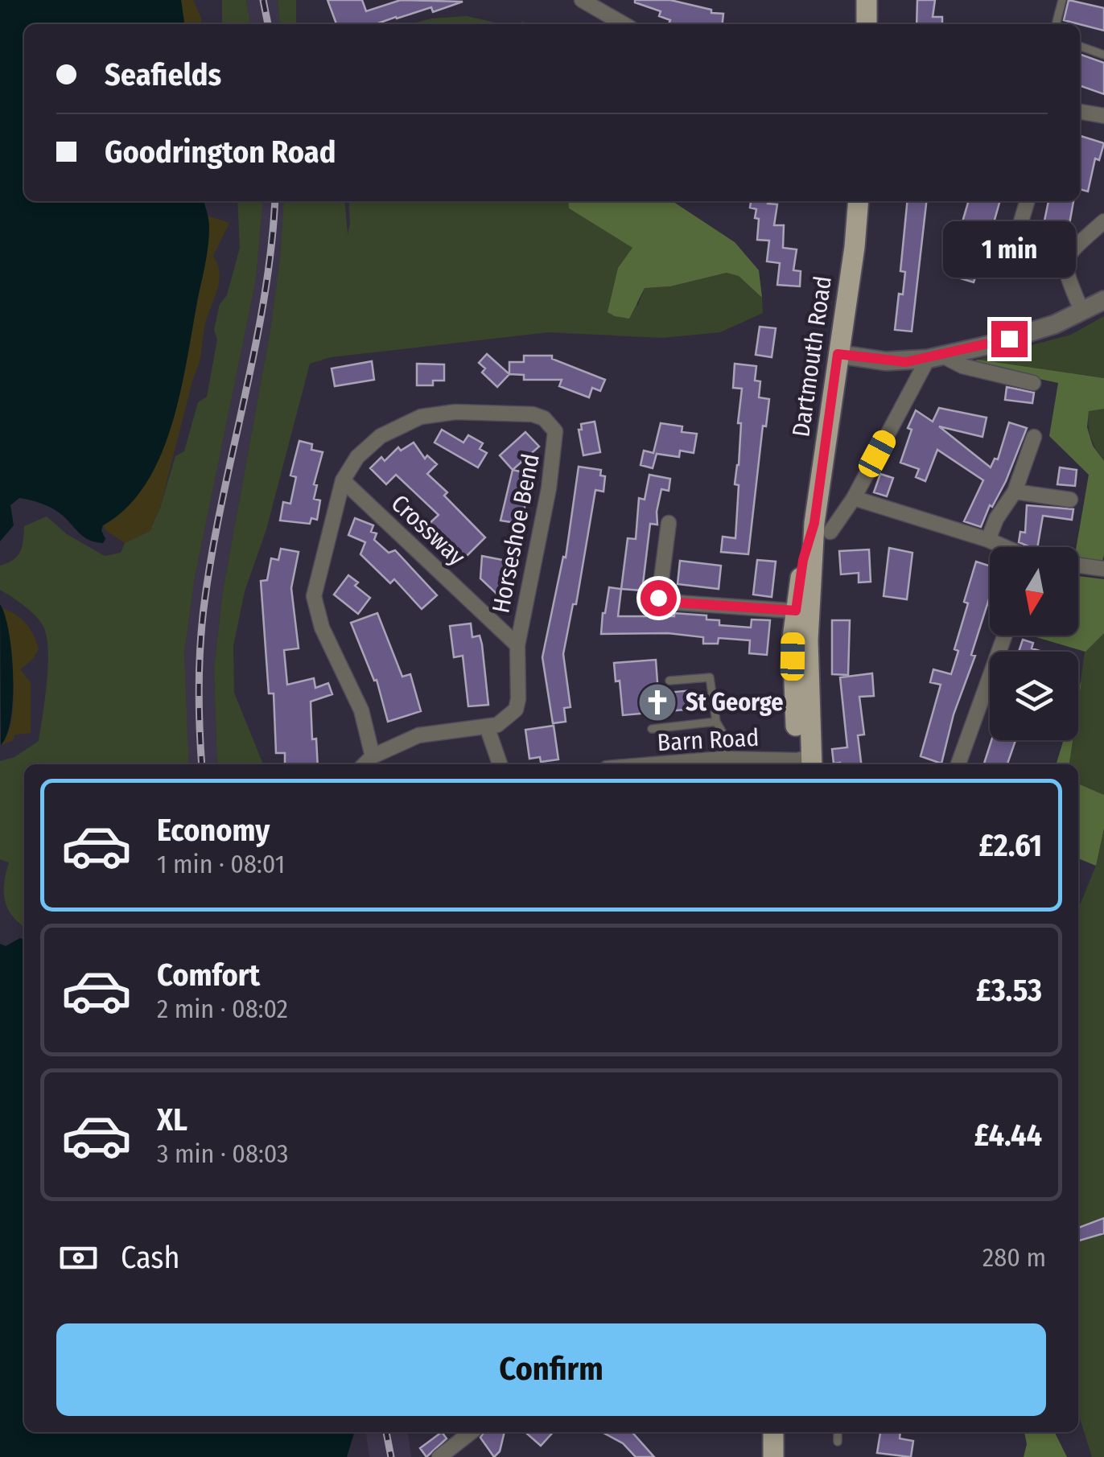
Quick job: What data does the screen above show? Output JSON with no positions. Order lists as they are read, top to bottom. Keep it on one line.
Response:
{"streets":{"main road":["Dartmouth Road"],"street":["Crossway","Horseshoe Bend","Barn Road"]},"crossings":[["Dartmouth Road","Barn Road"],["Crossway","Horseshoe Bend"]],"places":{"church":["St George"]},"north":"bottom","page":{"banner":["Seafields","Goodrington Road"],"bubble":"1 min","list":[{"name":"Economy","note":"1 min · 08:01","value":"£2.61"},{"name":"Comfort","note":"2 min · 08:02","value":"£3.53"},{"name":"XL","note":"3 min · 08:03","value":"£4.44"}],"pay":["Cash","280 m"],"buttons":"Confirm"}}
